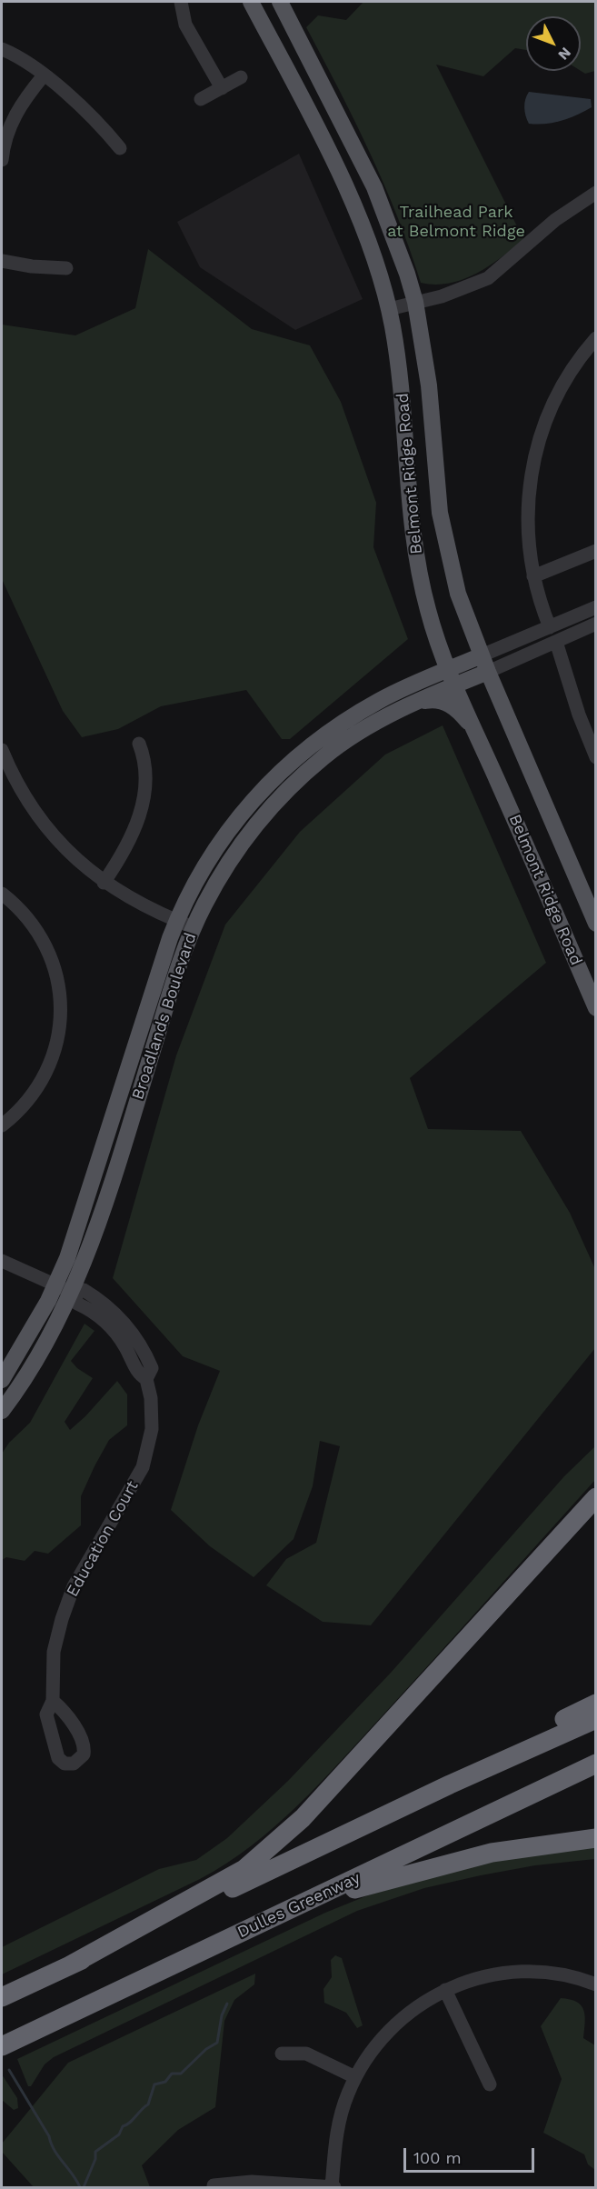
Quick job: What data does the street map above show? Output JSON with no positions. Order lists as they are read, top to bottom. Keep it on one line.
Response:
{"streets":{"highway":["Dulles Greenway"],"main road":["Belmont Ridge Road","Broadlands Boulevard"],"street":["Education Court"]},"crossings":[["Belmont Ridge Road","Broadlands Boulevard"],["Broadlands Boulevard","Education Court"]],"parks":["Trailhead Park at Belmont Ridge"],"scale_bar":"100 m","north":"bottom right"}
